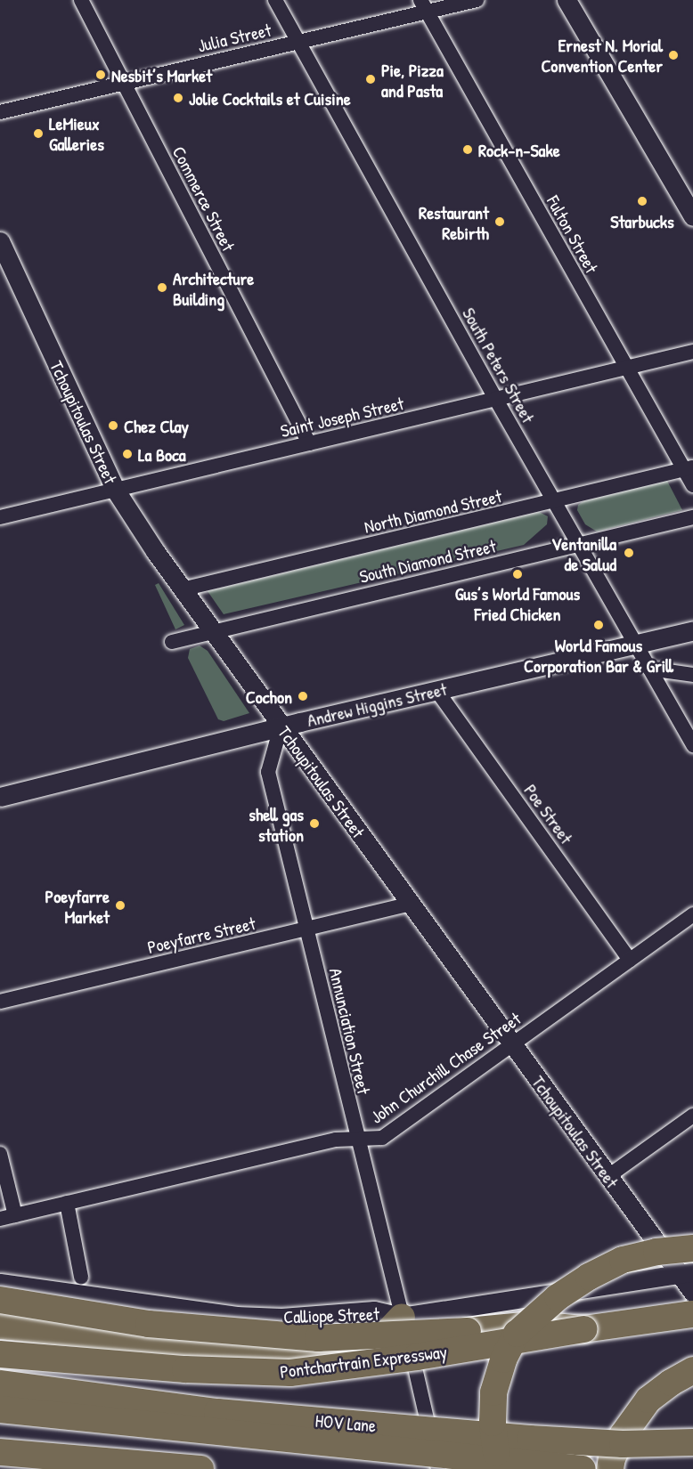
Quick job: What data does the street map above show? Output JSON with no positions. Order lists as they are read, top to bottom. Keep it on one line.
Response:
{"streets":{"highway":["Pontchartrain Expressway","HOV Lane"],"street":["Julia Street","Commerce Street","Fulton Street","South Peters Street","Saint Joseph Street","Tchoupitoulas Street","North Diamond Street","South Diamond Street","Andrew Higgins Street","Poe Street","Poeyfarre Street","Annunciation Street","John Churchill Chase Street","Calliope Street"]},"crossings":[["Julia Street","Commerce Street"],["Julia Street","Fulton Street"],["Julia Street","South Peters Street"],["Commerce Street","Saint Joseph Street"],["Fulton Street","Saint Joseph Street"],["Fulton Street","North Diamond Street"],["South Peters Street","Saint Joseph Street"],["South Peters Street","North Diamond Street"],["South Peters Street","South Diamond Street"],["South Peters Street","Andrew Higgins Street"],["Saint Joseph Street","Tchoupitoulas Street"],["Tchoupitoulas Street","North Diamond Street"],["Tchoupitoulas Street","South Diamond Street"],["Tchoupitoulas Street","Andrew Higgins Street"],["Tchoupitoulas Street","Poeyfarre Street"],["Tchoupitoulas Street","Annunciation Street"],["Tchoupitoulas Street","John Churchill Chase Street"],["Tchoupitoulas Street","Calliope Street"],["Andrew Higgins Street","Poe Street"],["Andrew Higgins Street","Annunciation Street"],["Poe Street","John Churchill Chase Street"],["Poeyfarre Street","Annunciation Street"],["Annunciation Street","John Churchill Chase Street"],["Annunciation Street","Calliope Street"]],"places":["Ernest N. Morial Convention Center","Nesbit’s Market","Pie, Pizza and Pasta","Jolie Cocktails et Cuisine","LeMieux Galleries","Rock-n-Sake","Starbucks","Restaurant Rebirth","Architecture Building","Chez Clay","La Boca","Ventanilla de Salud","Gus’s World Famous Fried Chicken","World Famous Corporation Bar & Grill","Cochon","shell gas station","Poeyfarre Market"]}
